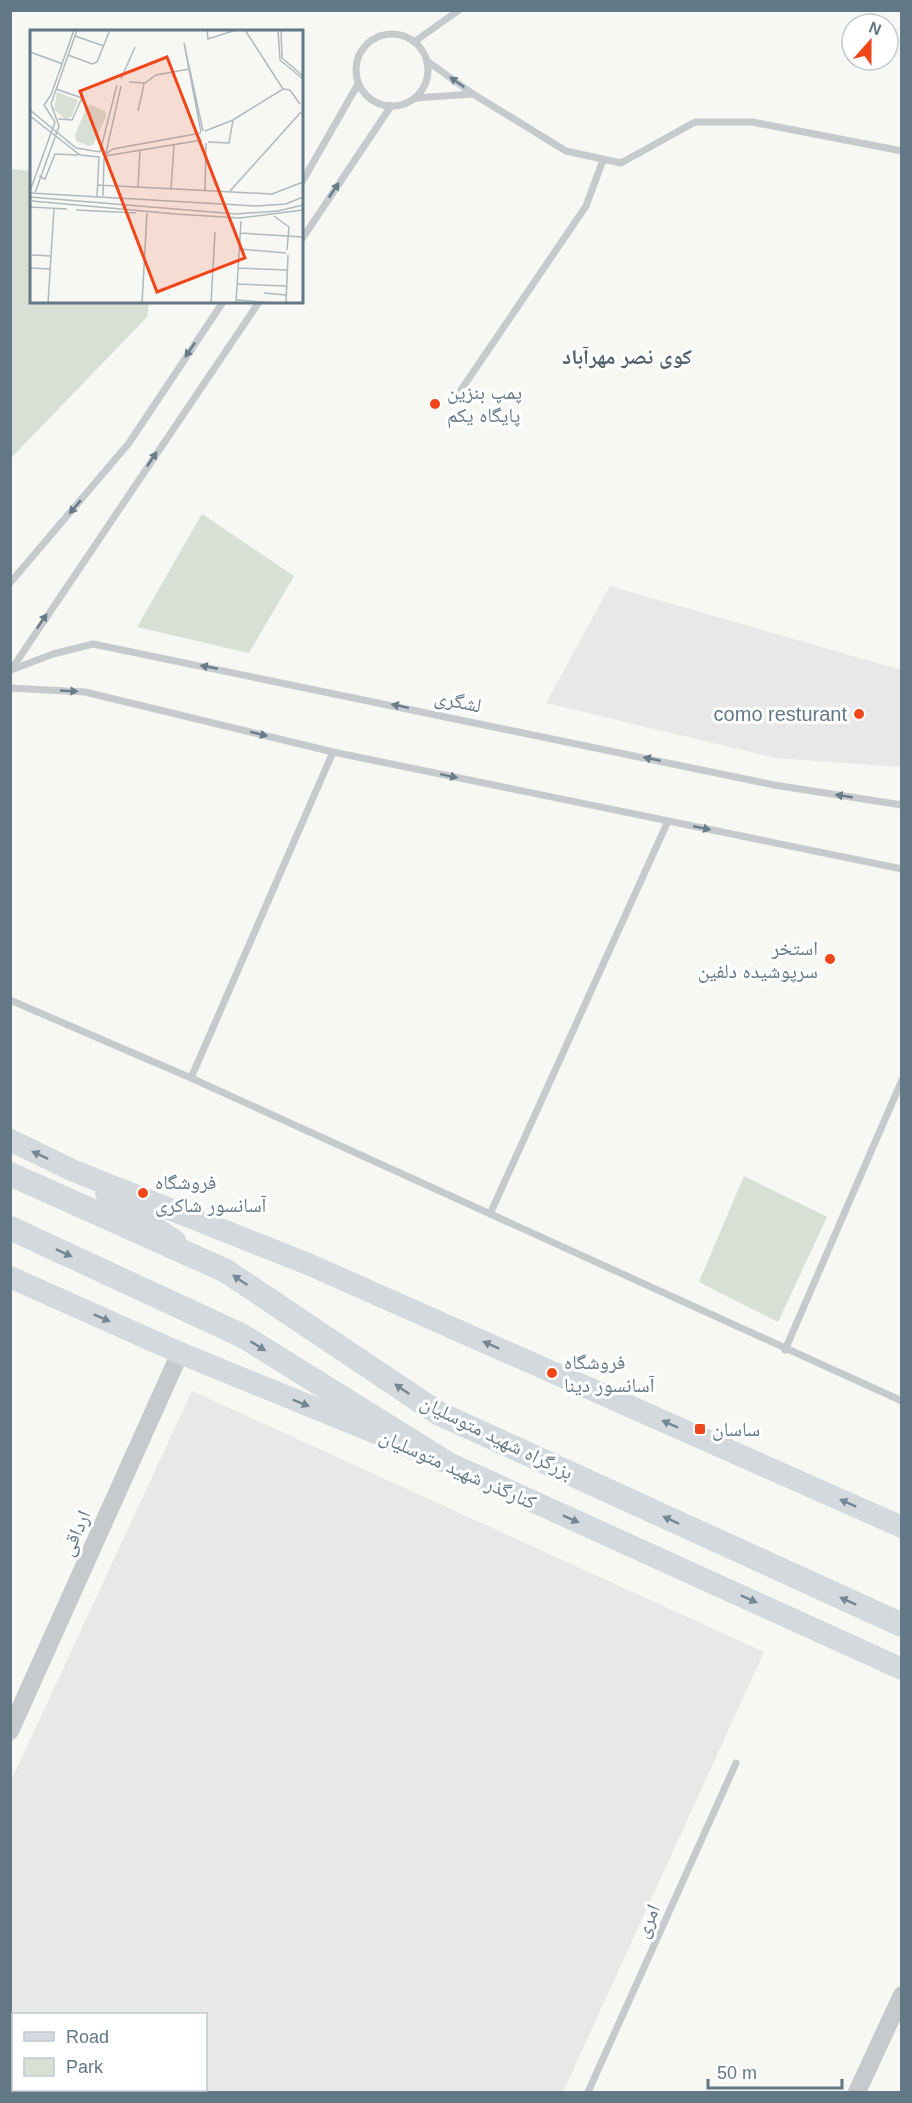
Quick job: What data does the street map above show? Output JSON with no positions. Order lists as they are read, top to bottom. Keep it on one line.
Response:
{"streets":{"highway":["بزرگراه شهید متوسلیان"],"main road":["کنارگذر شهید متوسلیان"],"street":["ارداقی"],"lane":["لشگری","امری"]},"crossings":[["بزرگراه شهید متوسلیان","کنارگذر شهید متوسلیان"],["کنارگذر شهید متوسلیان","ارداقی"]],"districts":["کوی نصر مهرآباد"],"places":{"other":["پمپ بنزين پايگاه يكم","como resturant","استخر سرپوشیده دلفین","فروشگاه آسانسور شاکری","فروشگاه آسانسور دینا"],"transit":["ساسان"]},"legend":["Road","Park"],"scale_bar":"50 m","north":"top"}
